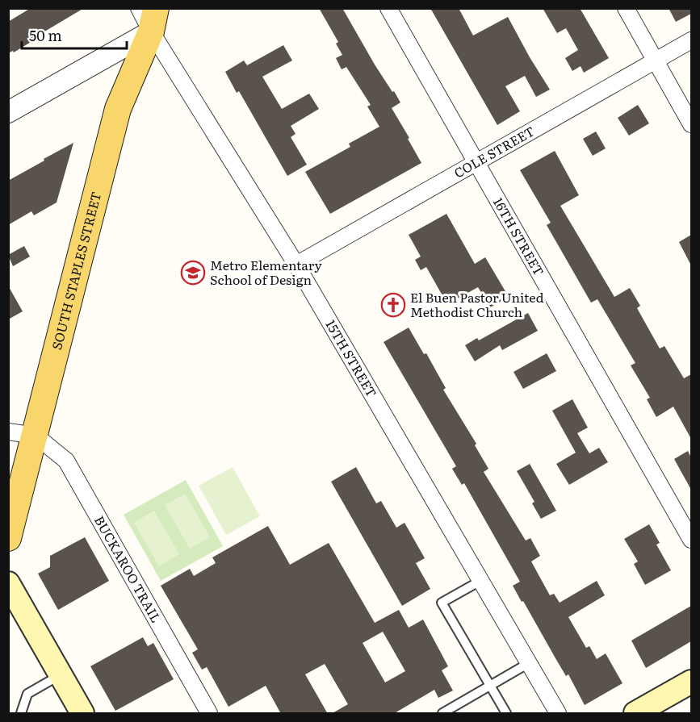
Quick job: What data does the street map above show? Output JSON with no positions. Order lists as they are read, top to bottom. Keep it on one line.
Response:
{"streets":{"main road":["SOUTH STAPLES STREET"],"street":["COLE STREET","16TH STREET","15TH STREET","BUCKAROO TRAIL"]},"crossings":[["COLE STREET","16TH STREET"],["COLE STREET","15TH STREET"],["SOUTH STAPLES STREET","15TH STREET"],["SOUTH STAPLES STREET","BUCKAROO TRAIL"]],"places":{"school or university":["Metro Elementary School of Design"],"church":["El Buen Pastor United Methodist Church"]},"scale_bar":"50 m"}
